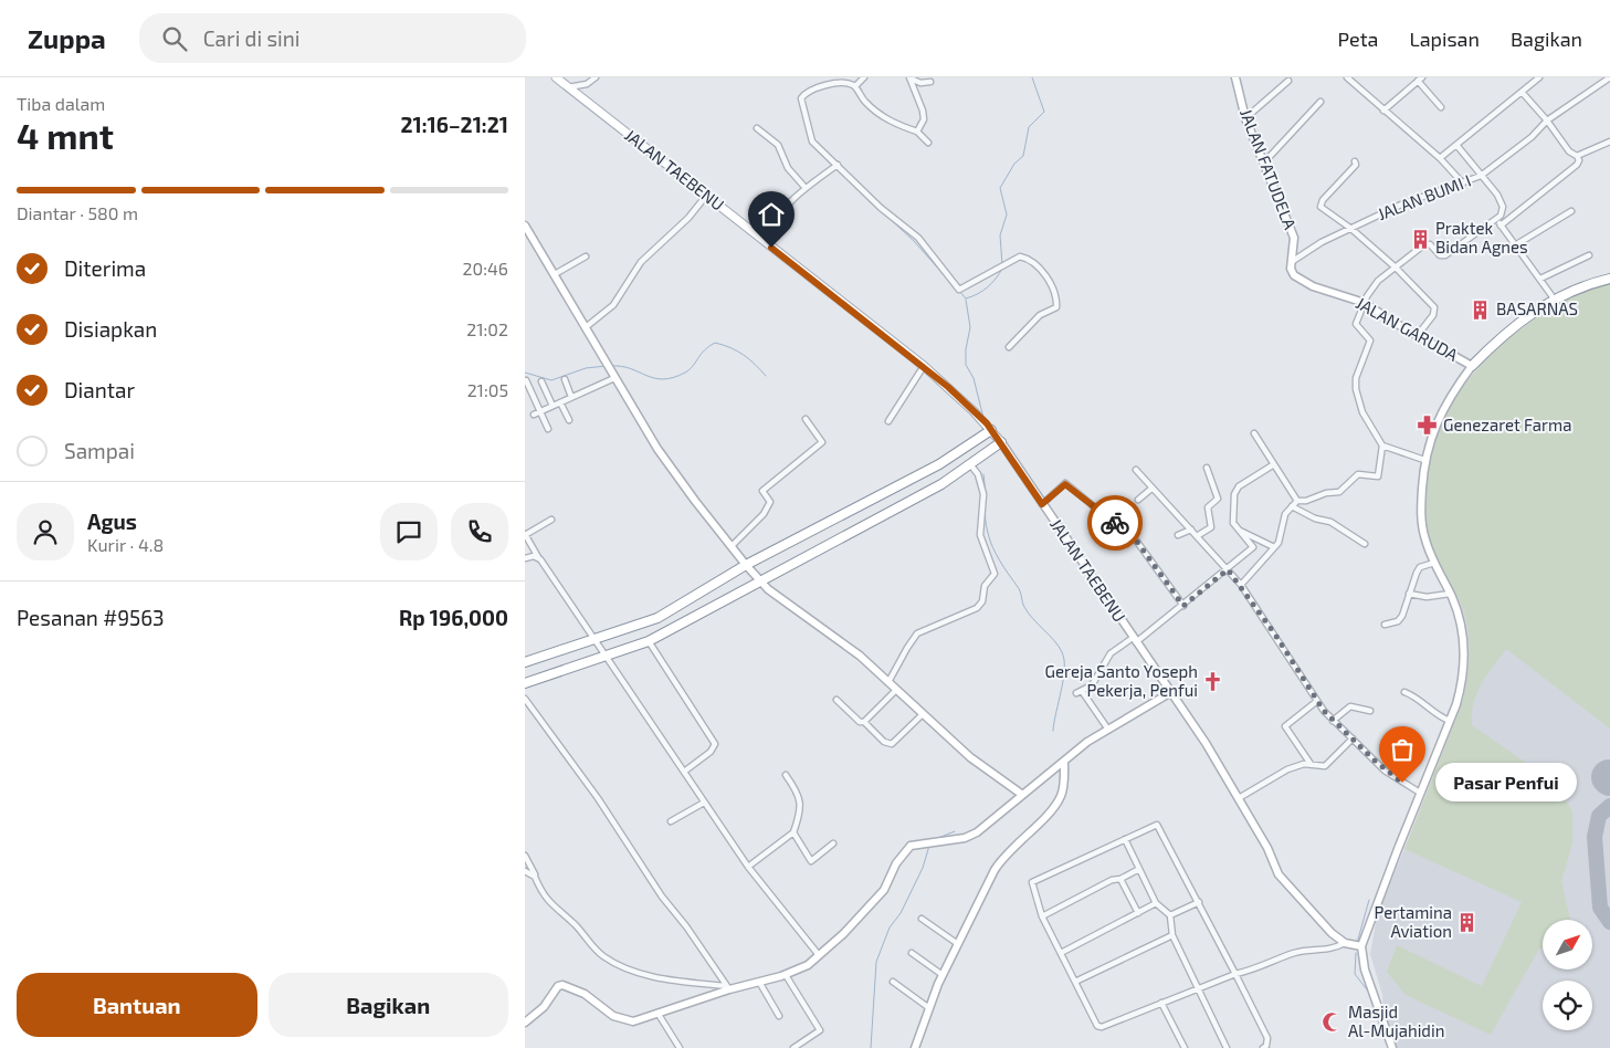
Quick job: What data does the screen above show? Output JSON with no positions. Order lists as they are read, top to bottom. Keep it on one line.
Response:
{"streets":{"main road":["JALAN TAEBENU"],"street":["JALAN FATUDELA","JALAN BUMI I","JALAN GARUDA"]},"crossings":[["JALAN FATUDELA","JALAN BUMI I"],["JALAN FATUDELA","JALAN GARUDA"],["JALAN BUMI I","JALAN GARUDA"]],"places":{"building":["Praktek Bidan Agnes","BASARNAS","Pertamina Aviation"],"pharmacy":["Genezaret Farma"],"church":["Gereja Santo Yoseph Pekerja, Penfui"],"other":["Pasar Penfui"],"mosque":["Masjid Al-Mujahidin"]},"north":"top right","page":{"header":"Zuppa","search":"Cari di sini","nav":["Peta","Lapisan","Bagikan"],"heading":["4 mnt","Tiba dalam","21:16–21:21"],"panel":["Agus","Kurir · 4.8","Pesanan #9563","Rp 196,000"],"bar":"Diantar · 580 m","list":[["Diterima","20:46"],["Disiapkan","21:02"],["Diantar","21:05"],"Sampai"],"bubble":"Pasar Penfui","buttons":["Bantuan","Bagikan"]}}
